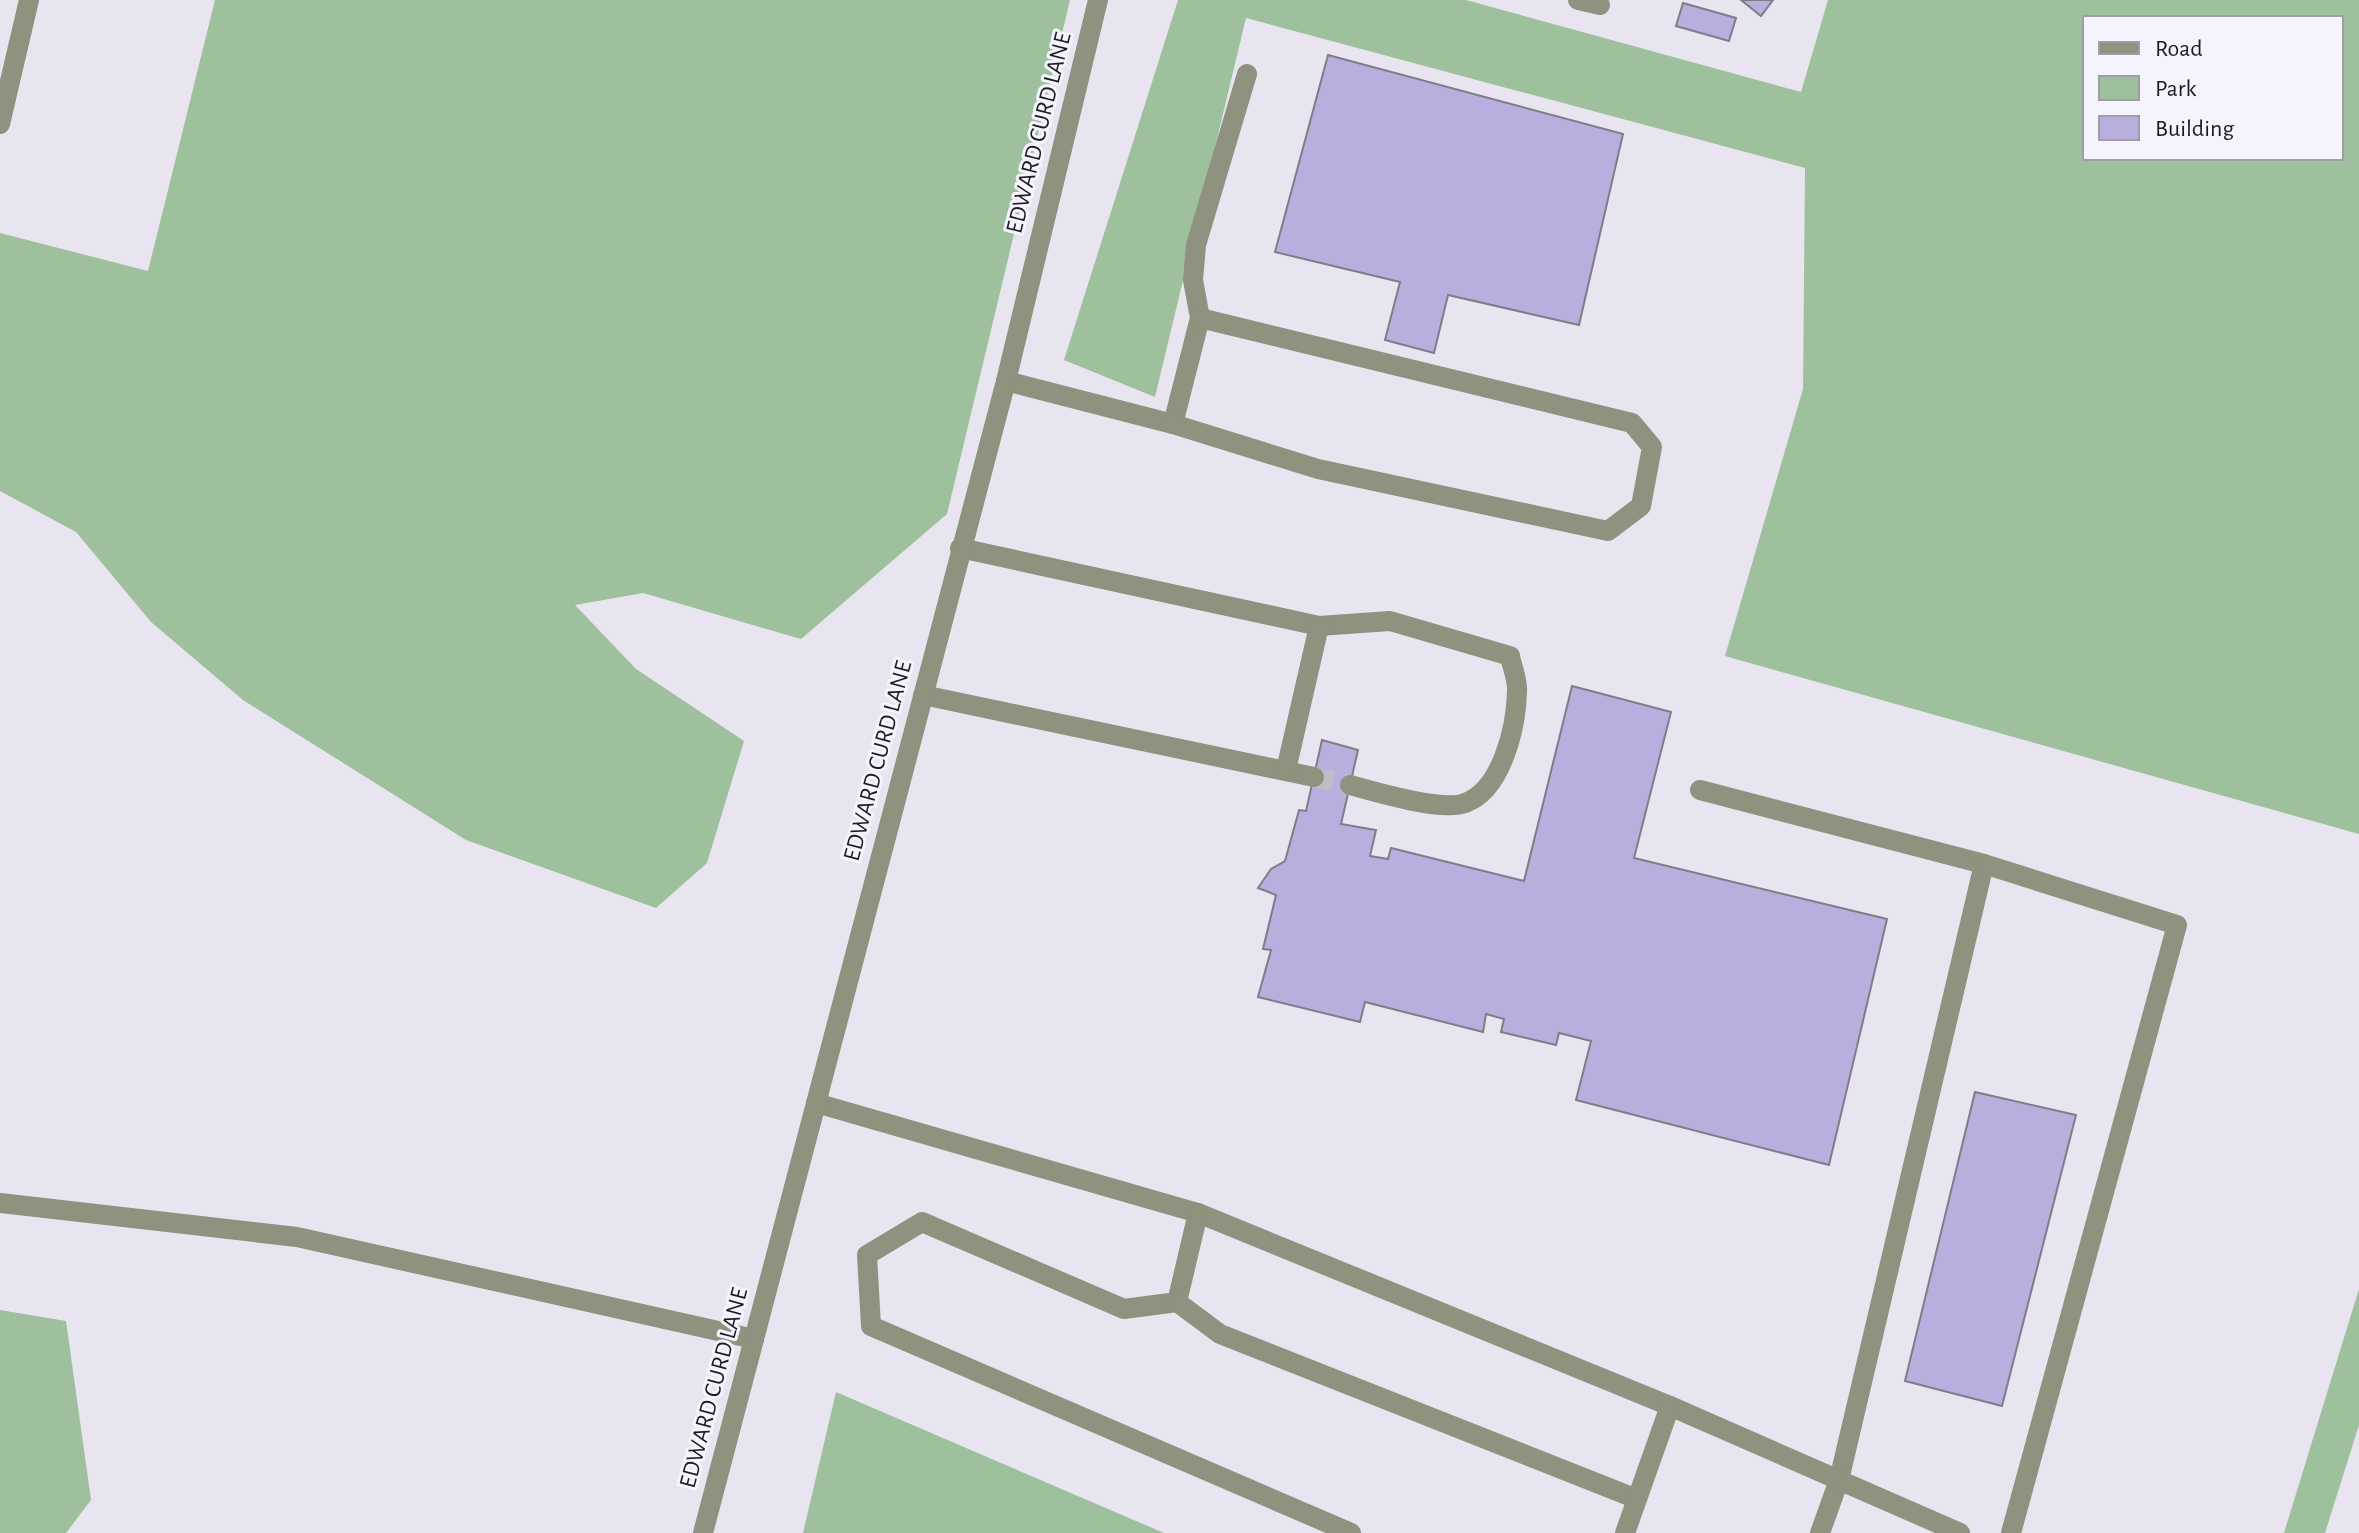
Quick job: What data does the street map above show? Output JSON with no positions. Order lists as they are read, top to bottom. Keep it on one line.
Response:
{"streets":{"street":["EDWARD CURD LANE"]},"legend":["Road","Park","Building"]}
